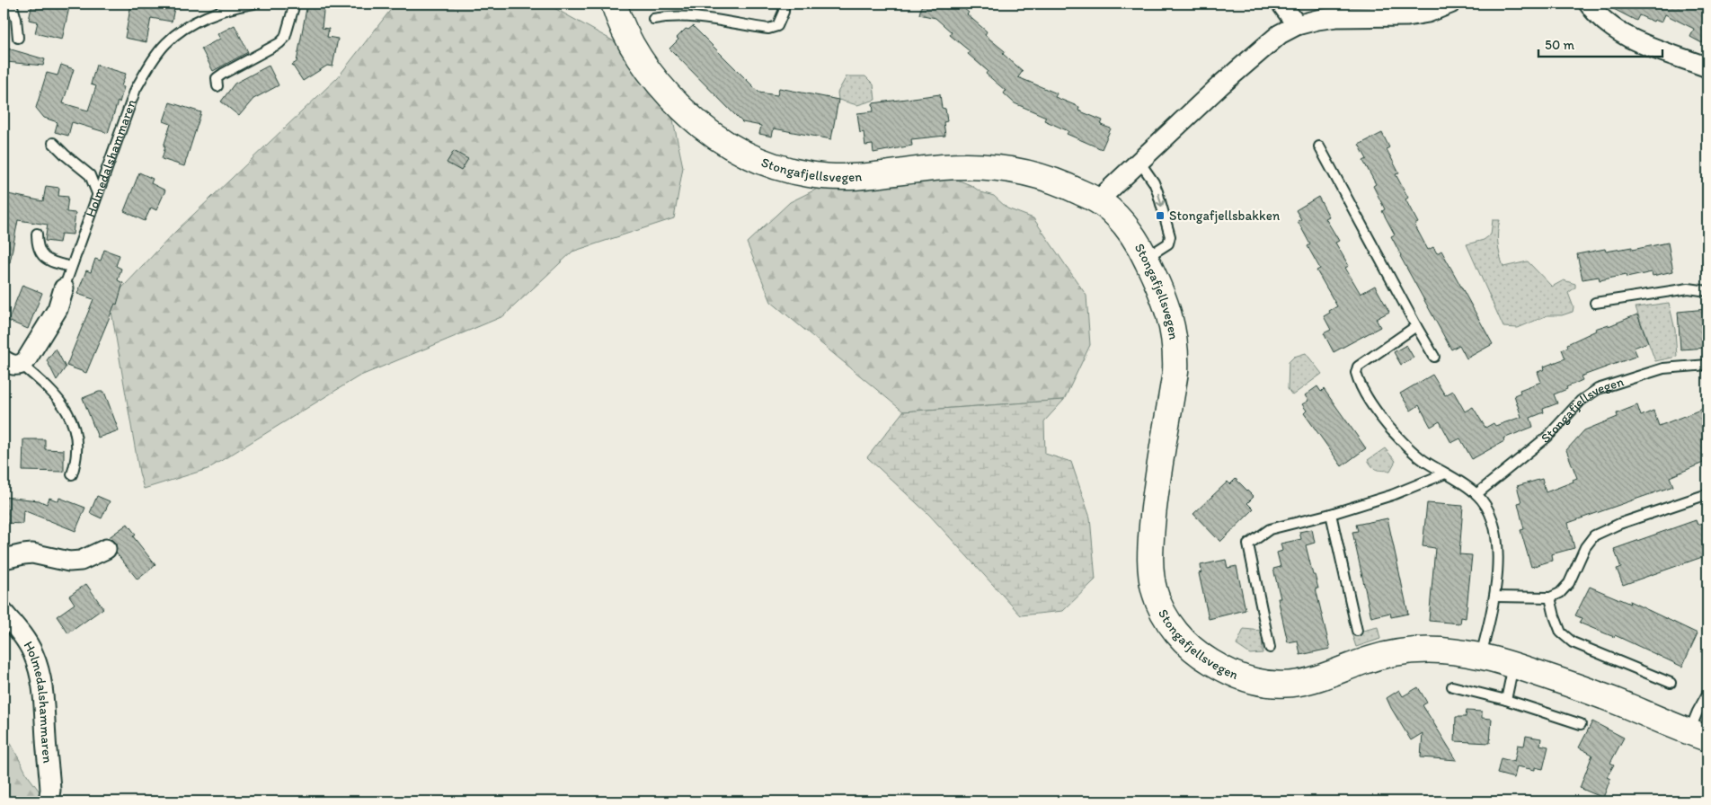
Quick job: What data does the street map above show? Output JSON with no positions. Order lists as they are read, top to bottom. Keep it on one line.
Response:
{"streets":{"street":["Holmedalshammaren","Stongafjellsvegen"]},"places":{"transit":["Stongafjellsbakken"]},"scale_bar":"50 m"}
